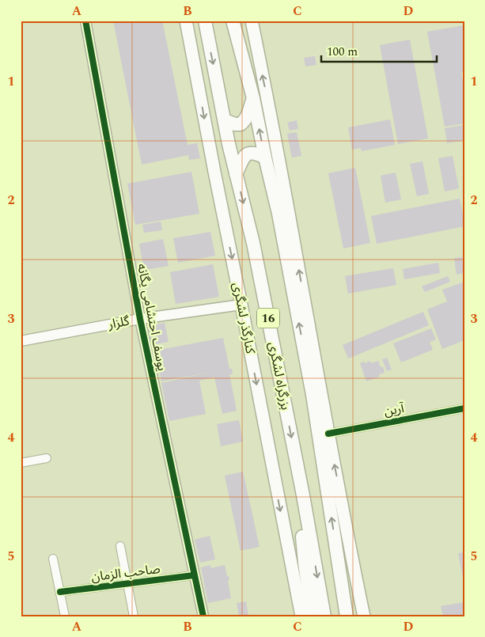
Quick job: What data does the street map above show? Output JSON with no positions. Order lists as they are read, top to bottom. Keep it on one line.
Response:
{"streets":{"highway":["16","بزرگراه لشگری"],"main road":["کنارگذر لشگری"],"street":["یوسف احتشامی یگانه","گلزار","آرین","صاحب الزمان"]},"crossings":[["یوسف احتشامی یگانه","گلزار"],["یوسف احتشامی یگانه","صاحب الزمان"],["کنارگذر لشگری","گلزار"]],"scale_bar":"100 m","grid":{"columns":["A","B","C","D"],"rows":["1","2","3","4","5"]}}
